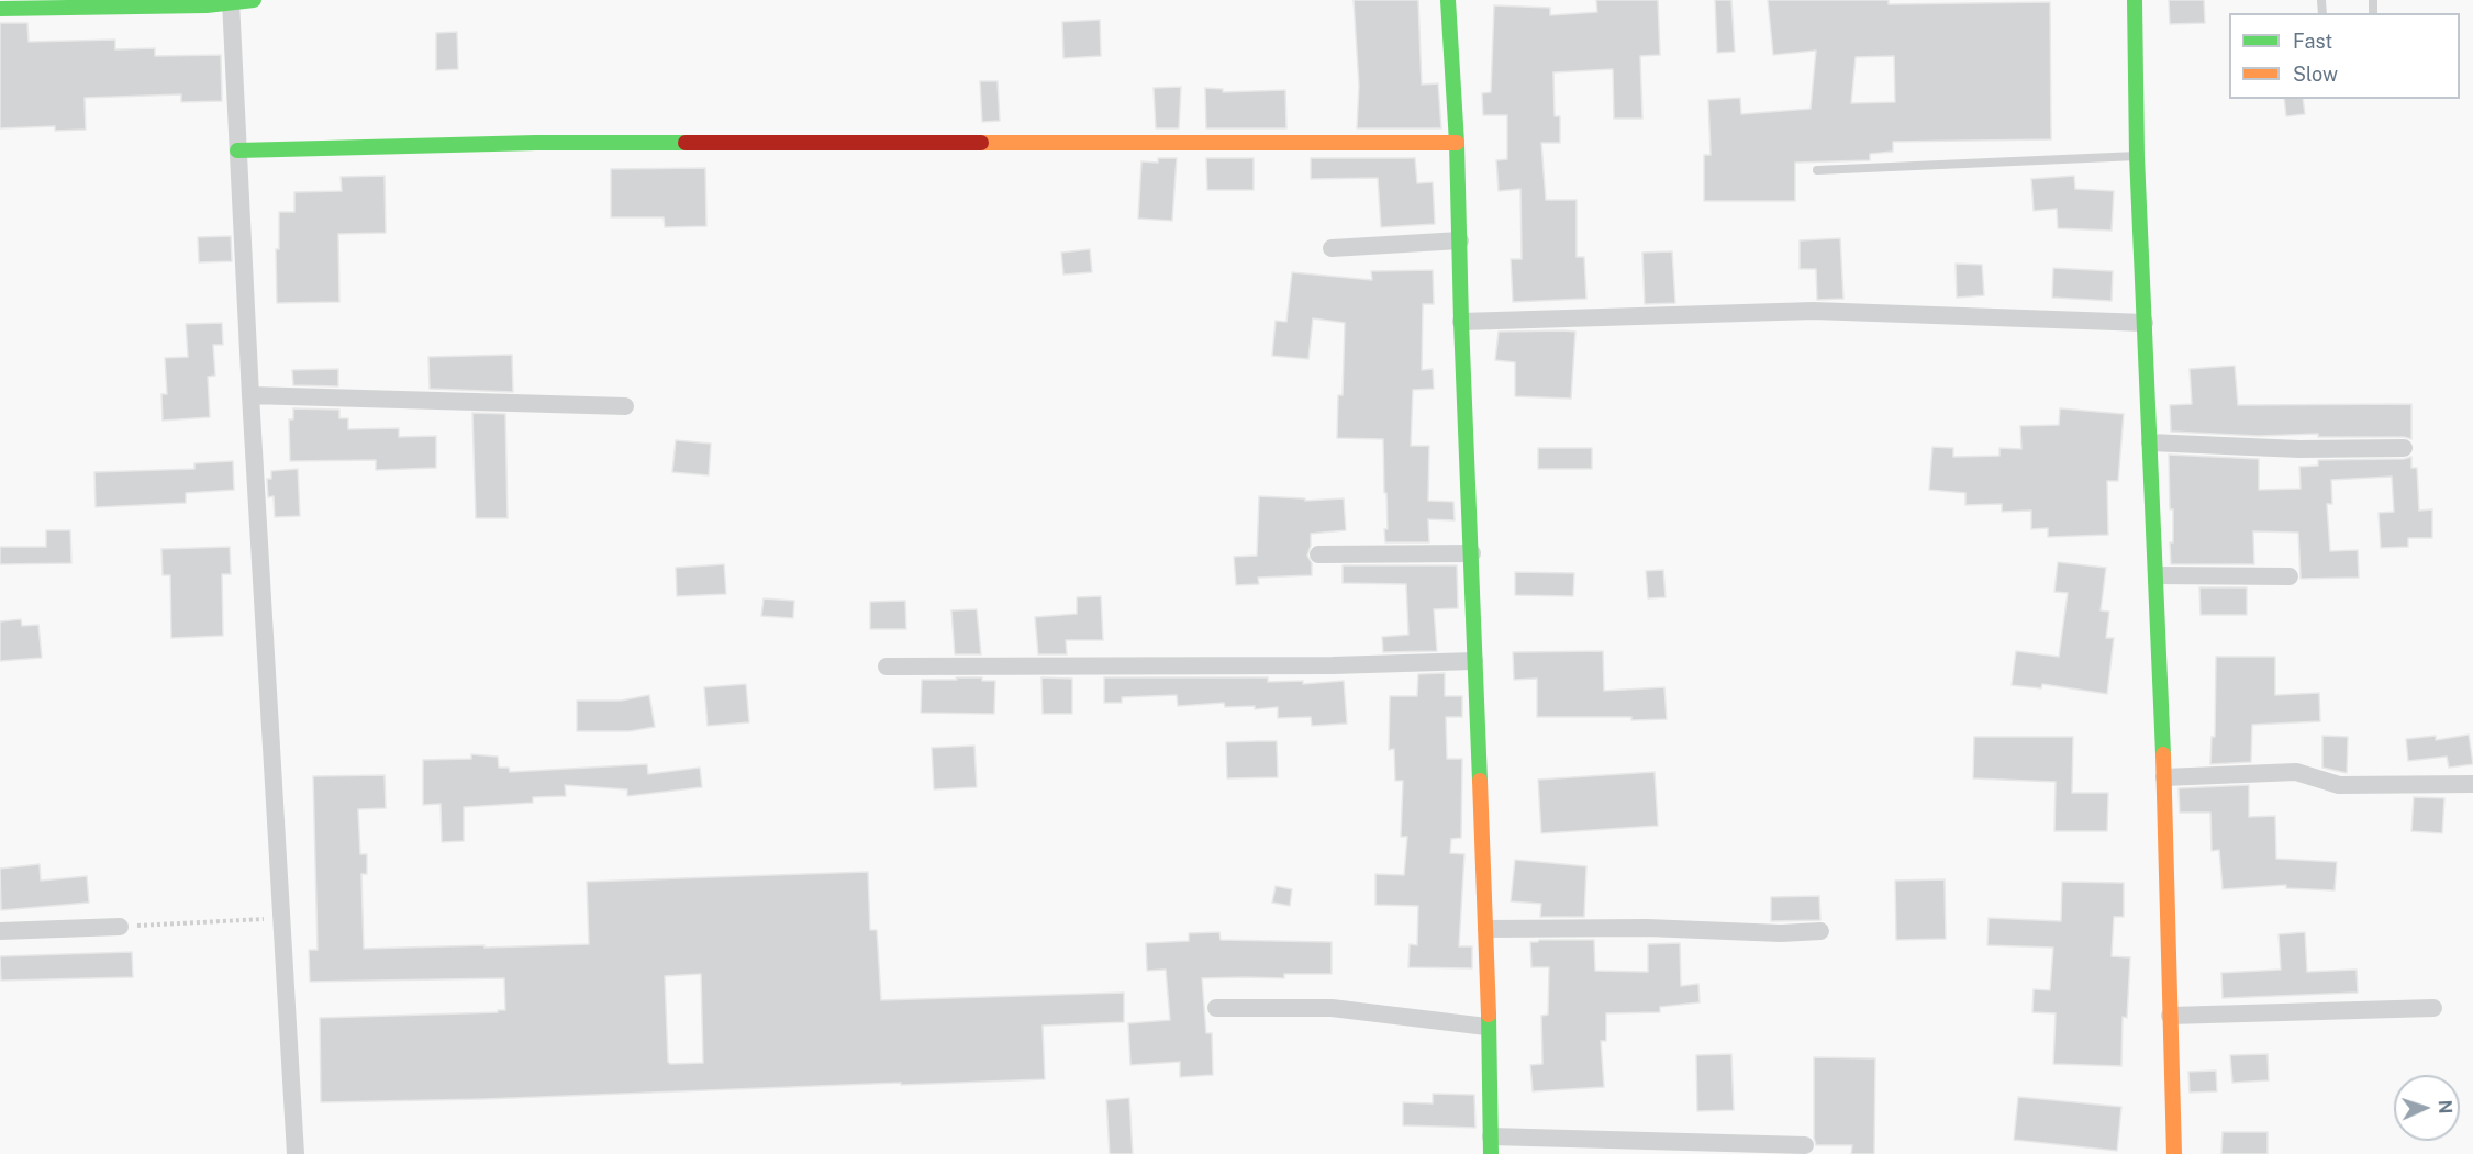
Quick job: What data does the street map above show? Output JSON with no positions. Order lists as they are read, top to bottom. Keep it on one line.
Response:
{"legend":["Fast","Slow"],"north":"right"}
